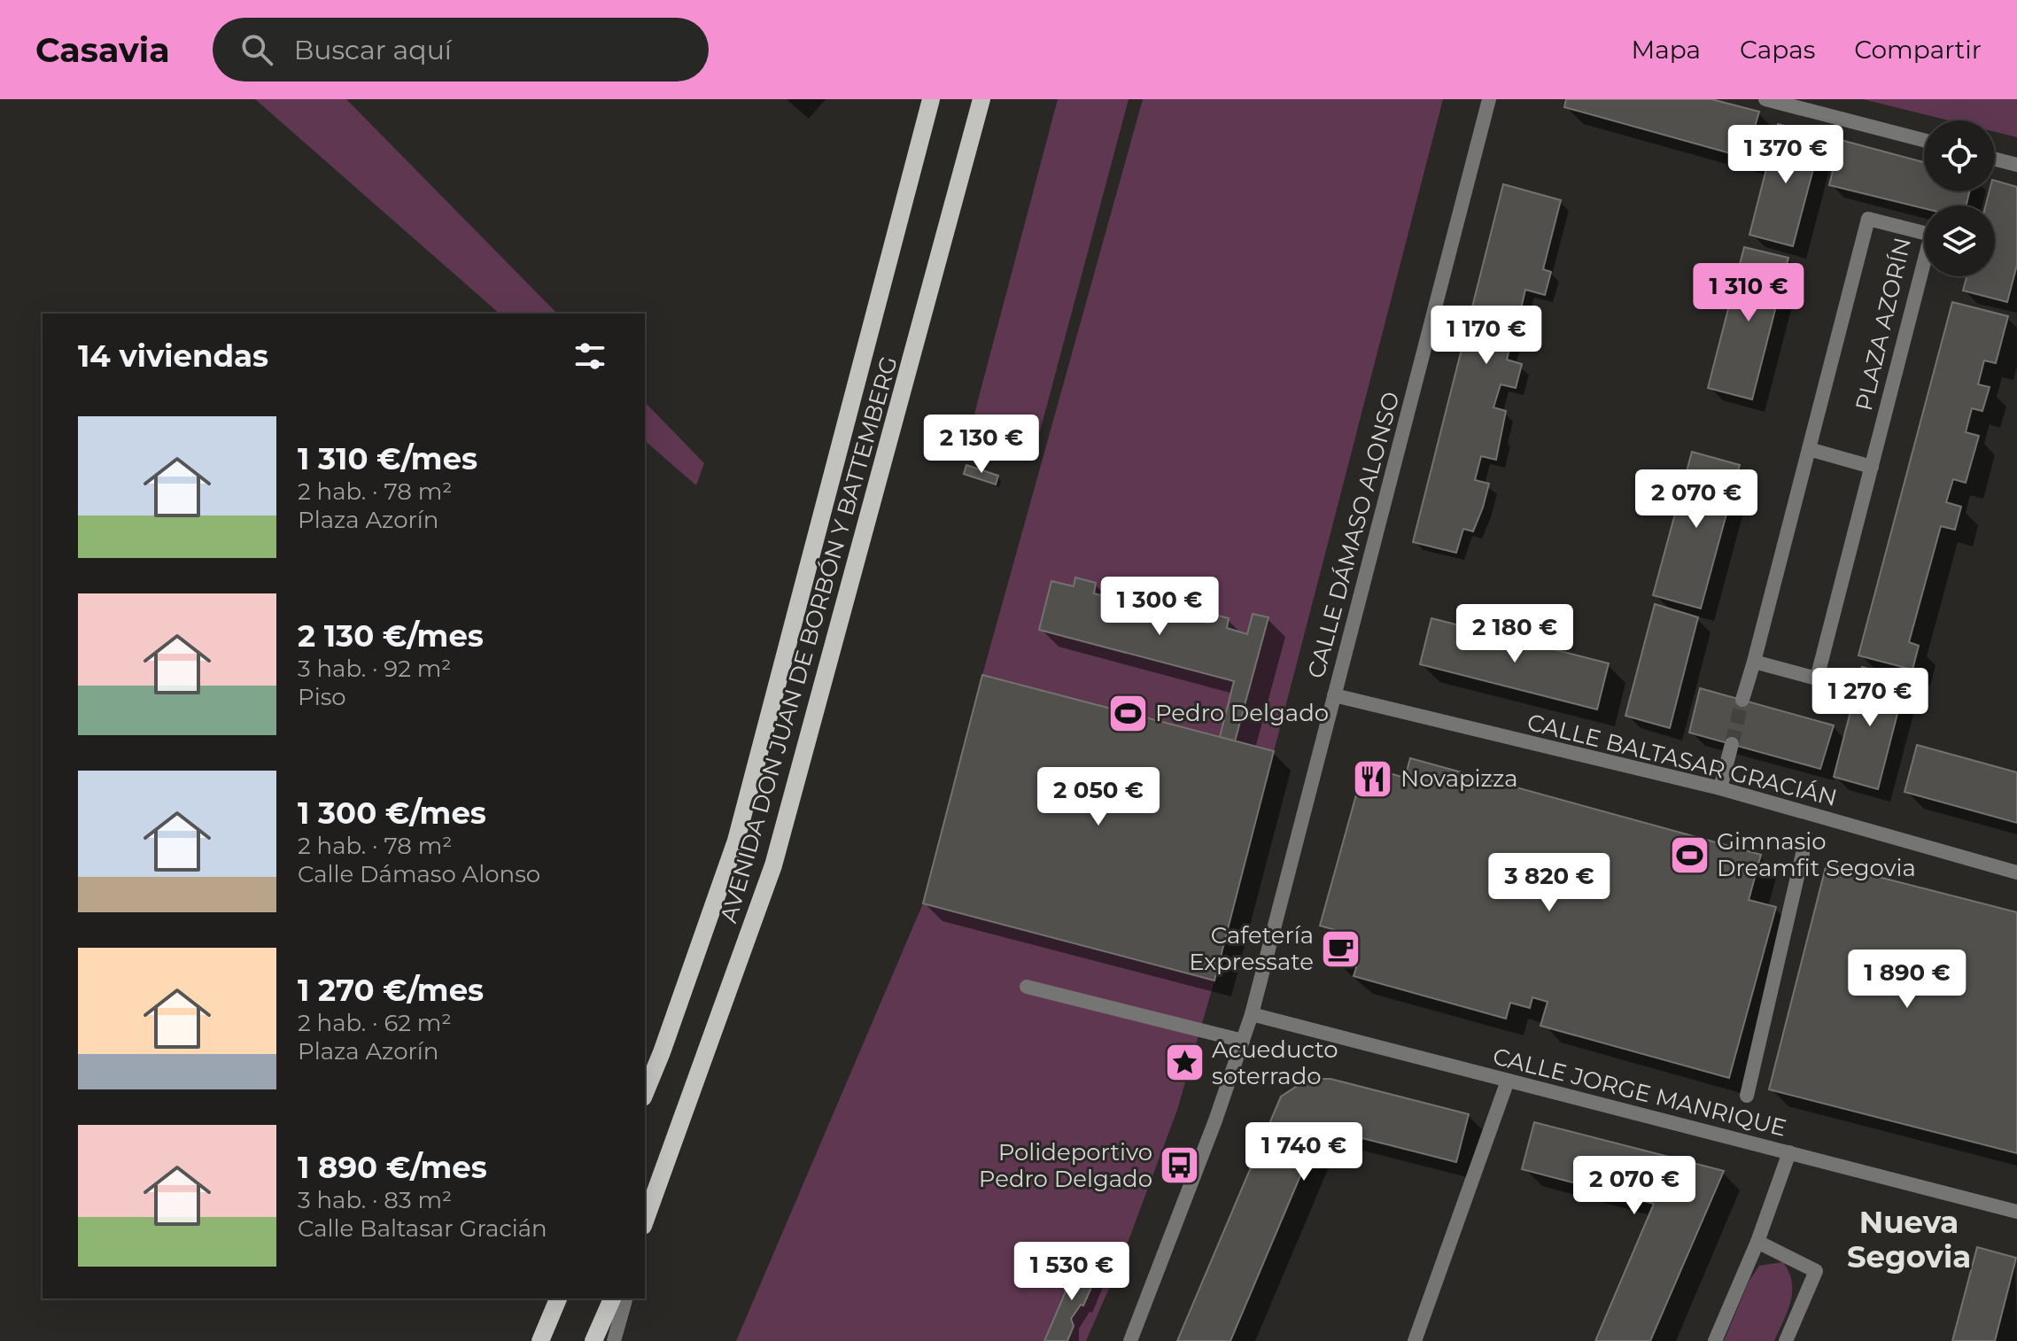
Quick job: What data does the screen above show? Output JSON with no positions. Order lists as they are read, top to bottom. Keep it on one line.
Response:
{"streets":{"main road":["AVENIDA DON JUAN DE BORBÓN Y BATTEMBERG"],"street":["PLAZA AZORÍN","CALLE DÁMASO ALONSO","CALLE BALTASAR GRACIÁN","CALLE JORGE MANRIQUE"]},"crossings":[["CALLE DÁMASO ALONSO","CALLE BALTASAR GRACIÁN"],["CALLE DÁMASO ALONSO","CALLE JORGE MANRIQUE"]],"districts":["Nueva Segovia"],"places":{"sports":["Pedro Delgado","Gimnasio Dreamfit Segovia"],"restaurant":["Novapizza"],"cafe":["Cafetería Expressate"],"place":["Acueducto soterrado"],"bus stop":["Polideportivo Pedro Delgado"]},"page":{"header":"Casavia","search":"Buscar aquí","nav":["Mapa","Capas","Compartir"],"price":["1 370 €","1 310 €","1 170 €","2 130 €","2 070 €","1 300 €","2 180 €","1 270 €","2 050 €","3 820 €","1 890 €","1 740 €","2 070 €","1 530 €"],"heading":"14 viviendas","list":[{"name":"1 310 €/mes","note":"2 hab. · 78 m² · Plaza Azorín"},{"name":"2 130 €/mes","note":"3 hab. · 92 m² · Piso"},{"name":"1 300 €/mes","note":"2 hab. · 78 m² · Calle Dámaso Alonso"},{"name":"1 270 €/mes","note":"2 hab. · 62 m² · Plaza Azorín"},{"name":"1 890 €/mes","note":"3 hab. · 83 m² · Calle Baltasar Gracián"}]}}
